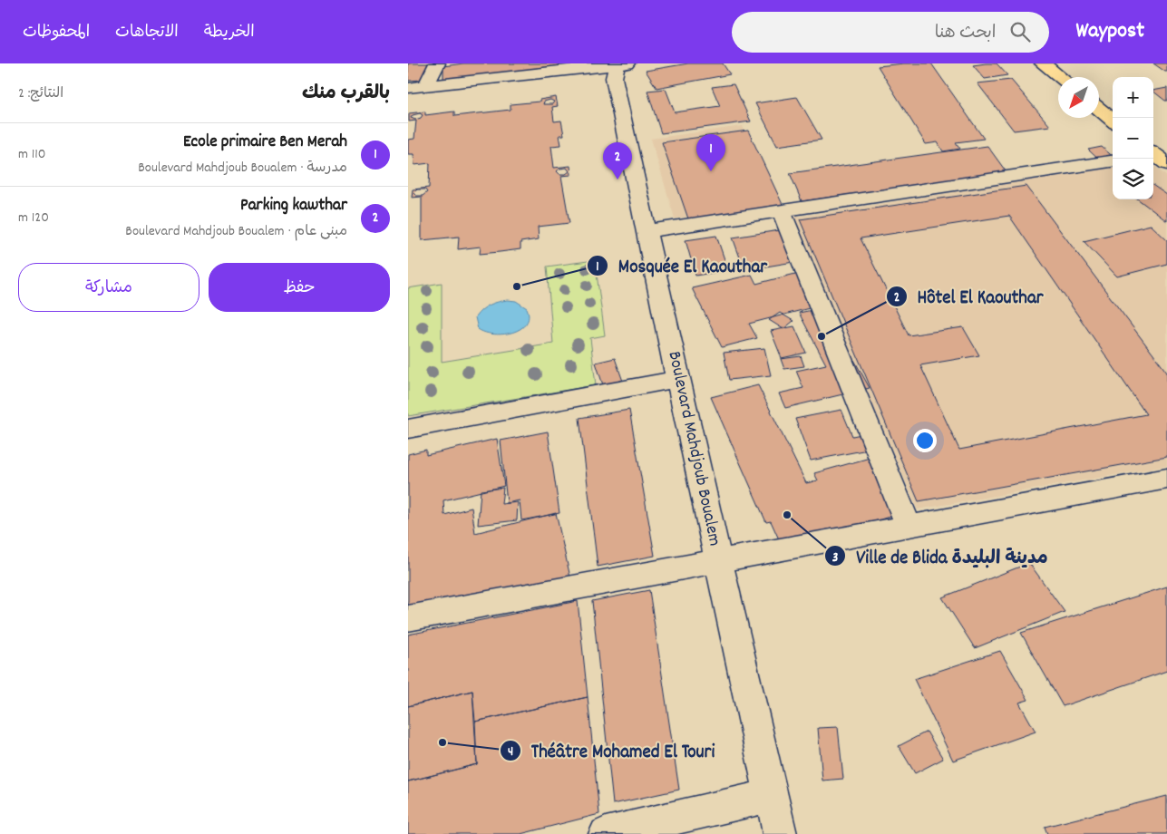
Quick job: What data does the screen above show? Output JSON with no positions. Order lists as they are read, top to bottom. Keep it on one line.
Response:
{"streets":{"street":["Boulevard Mahdjoub Boualem"]},"places":["Mosquée El Kaouthar","Hôtel El Kaouthar","Ville de Blida مدينة البليدة","Théâtre Mohamed El Touri"],"north":"bottom left","page":{"header":"Waypost","search":"ابحث هنا","nav":["الخريطة","الاتجاهات","المحفوظات"],"heading":["بالقرب منك","النتائج: 2"],"map_buttons":["+","−"],"list":[{"mark":"1","name":"Ecole primaire Ben Merah","note":"مدرسة · Boulevard Mahdjoub Boualem","value":"110 m"},{"mark":"2","name":"Parking kawthar","note":"مبنى عام · Boulevard Mahdjoub Boualem","value":"120 m"}],"pins":["1","2"],"buttons":["حفظ","مشاركة"]}}
